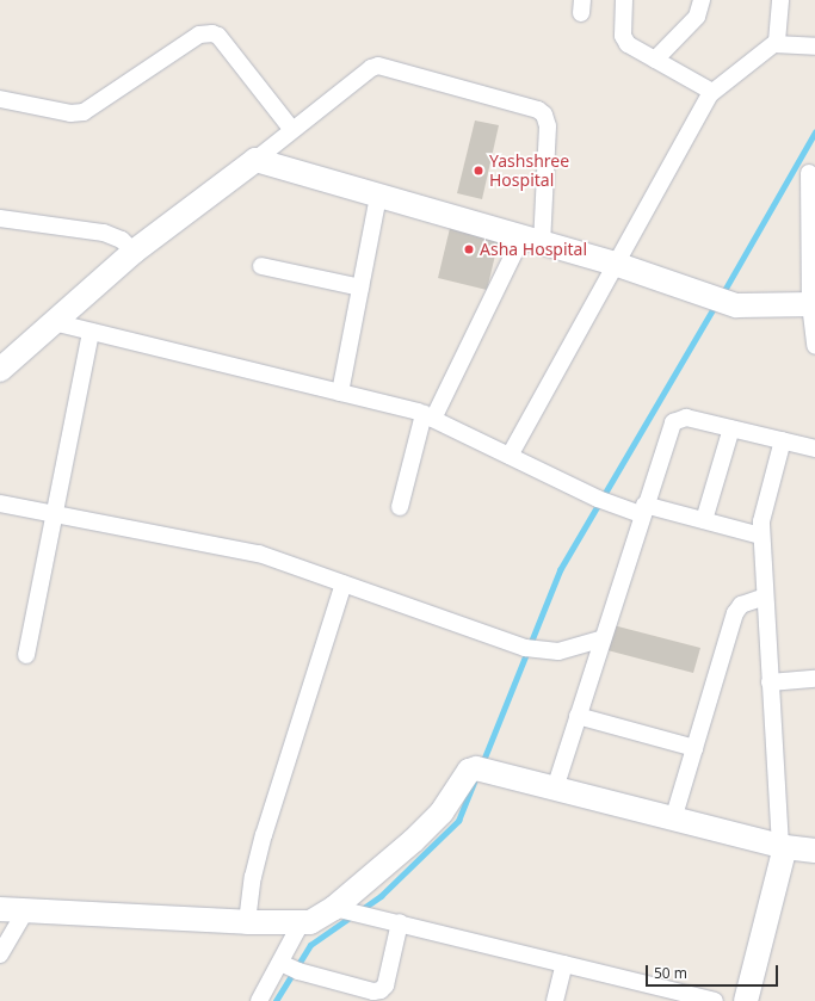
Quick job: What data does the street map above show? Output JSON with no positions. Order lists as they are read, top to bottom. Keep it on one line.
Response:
{"places":["Yashshree Hospital","Asha Hospital"],"scale_bar":"50 m"}
